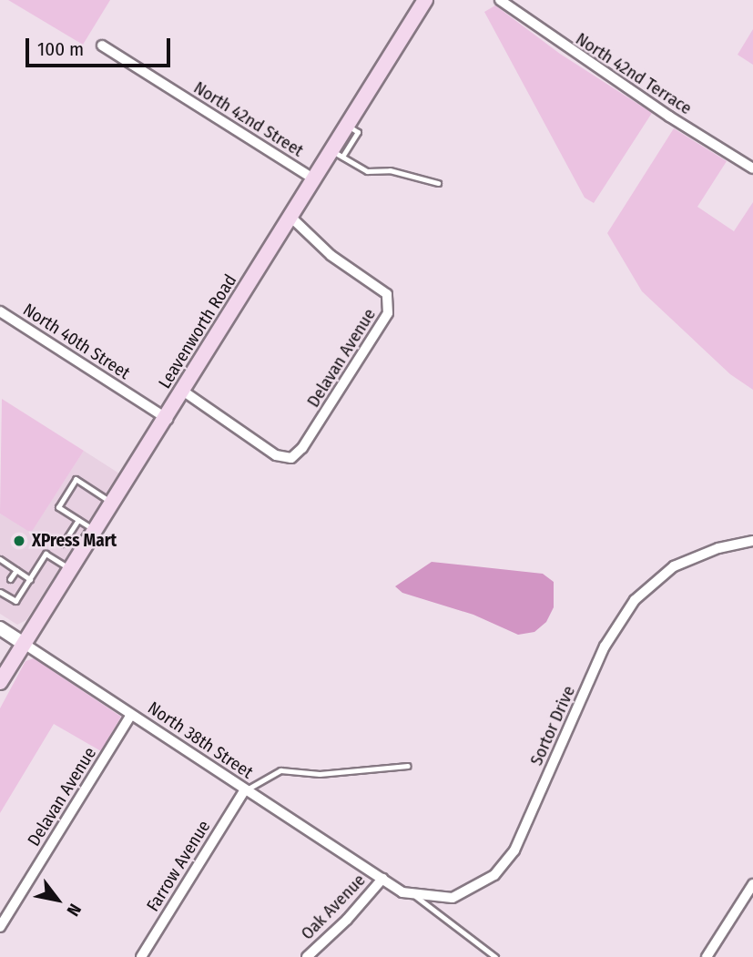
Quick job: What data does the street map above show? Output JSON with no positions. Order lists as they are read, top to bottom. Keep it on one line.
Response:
{"streets":{"main road":["Leavenworth Road"],"street":["North 42nd Terrace","North 42nd Street","North 40th Street","Delavan Avenue","Sortor Drive","North 38th Street","Farrow Avenue","Oak Avenue"]},"crossings":[["North 42nd Street","Leavenworth Road"],["Leavenworth Road","North 40th Street"],["Leavenworth Road","Delavan Avenue"],["Leavenworth Road","North 38th Street"],["Delavan Avenue","North 38th Street"],["Sortor Drive","North 38th Street"],["Sortor Drive","Oak Avenue"],["North 38th Street","Farrow Avenue"],["North 38th Street","Oak Avenue"]],"places":["XPress Mart"],"scale_bar":"100 m","north":"bottom right"}
